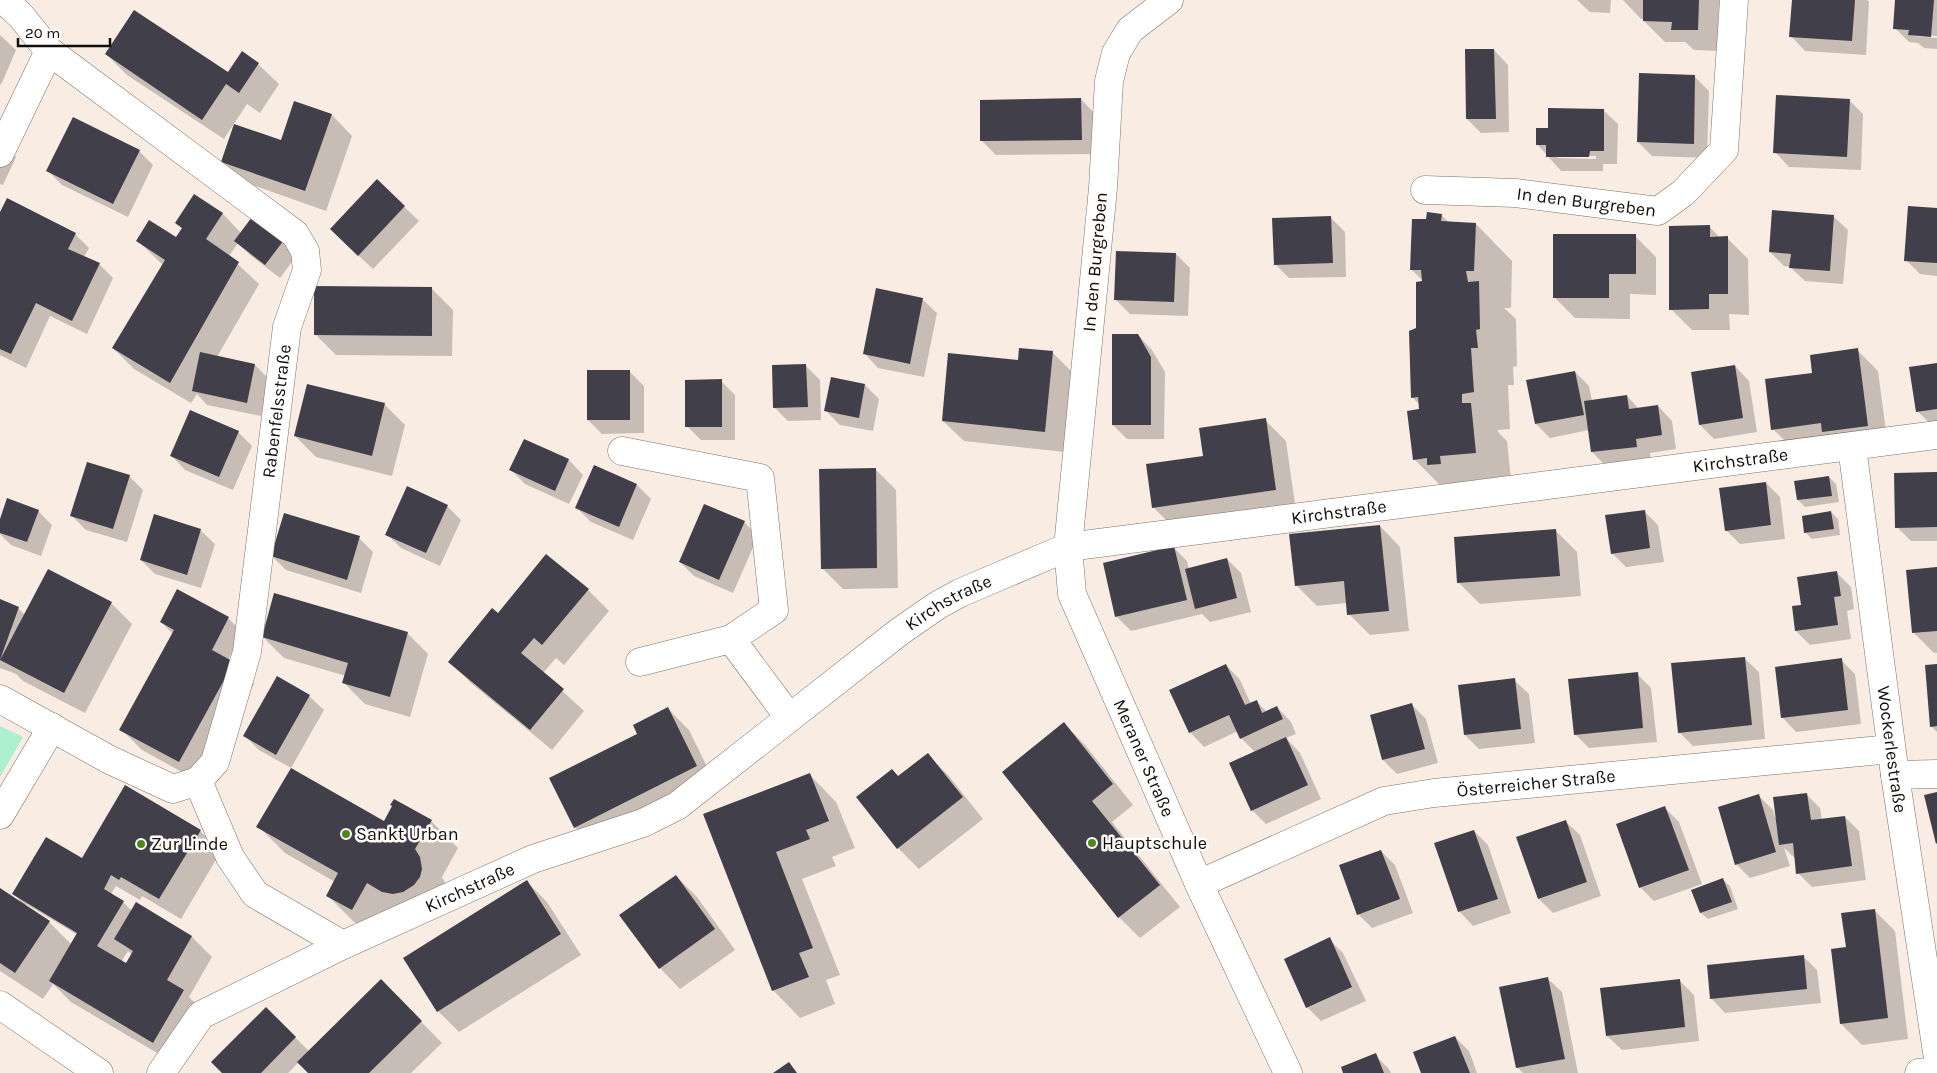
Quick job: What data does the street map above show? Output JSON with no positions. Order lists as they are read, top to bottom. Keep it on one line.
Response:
{"streets":{"street":["In den Burgreben","Rabenfelsstraße","Kirchstraße","Wockerlestraße","Meraner Straße","Österreicher Straße"]},"crossings":[["In den Burgreben","Kirchstraße"],["In den Burgreben","Meraner Straße"],["Kirchstraße","Wockerlestraße"],["Kirchstraße","Meraner Straße"],["Wockerlestraße","Österreicher Straße"],["Meraner Straße","Österreicher Straße"]],"places":["Sankt Urban","Hauptschule","Zur Linde"],"scale_bar":"20 m"}
